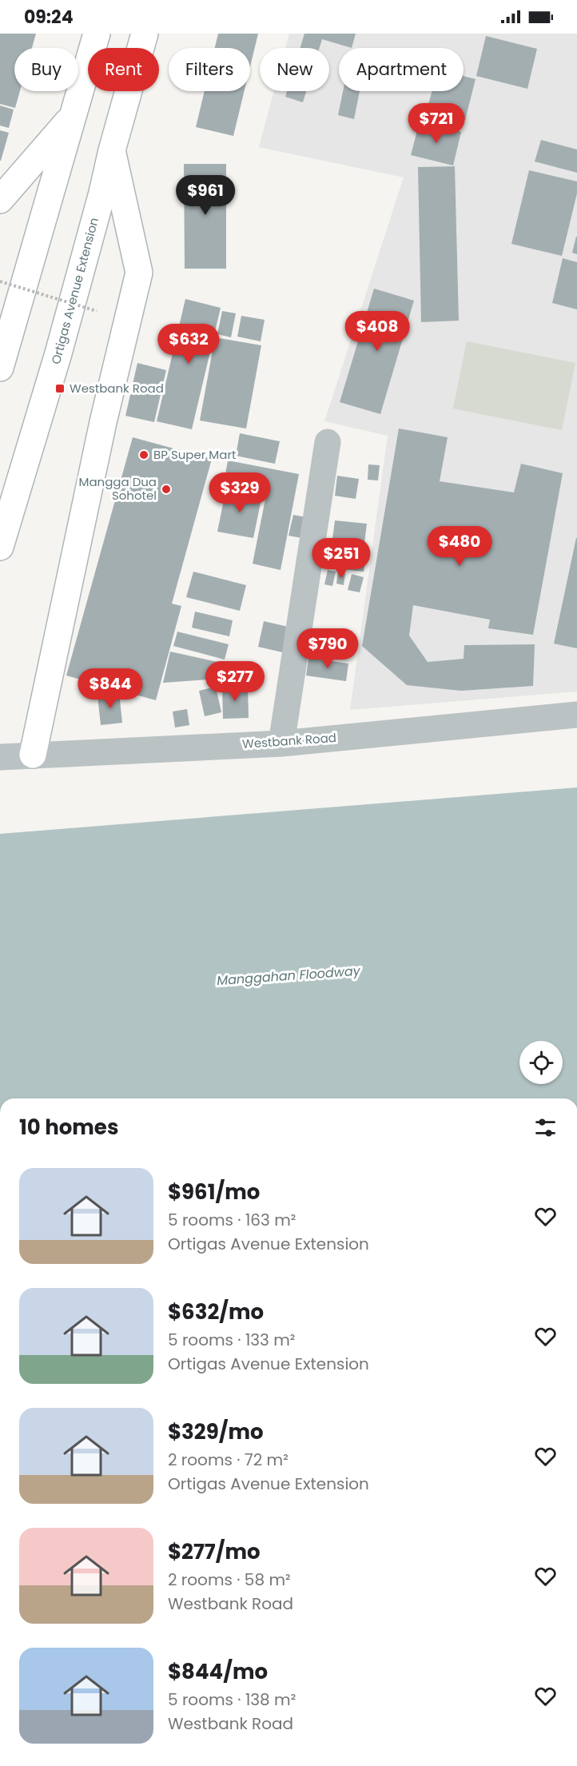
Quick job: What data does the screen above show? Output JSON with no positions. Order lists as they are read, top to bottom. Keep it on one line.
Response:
{"streets":{"main road":["Ortigas Avenue Extension"],"street":["Westbank Road"]},"water":["Manggahan Floodway"],"places":{"transit":["Westbank Road"],"other":["BP Super Mart","Mangga Dua Sohotel"]},"page":{"status":"09:24","chip":["Buy","Rent","Filters","New","Apartment"],"price":["$721","$961","$408","$632","$329","$480","$251","$790","$277","$844"],"heading":"10 homes","list":[{"name":"$961/mo","note":"5 rooms · 163 m² · Ortigas Avenue Extension"},{"name":"$632/mo","note":"5 rooms · 133 m² · Ortigas Avenue Extension"},{"name":"$329/mo","note":"2 rooms · 72 m² · Ortigas Avenue Extension"},{"name":"$277/mo","note":"2 rooms · 58 m² · Westbank Road"},{"name":"$844/mo","note":"5 rooms · 138 m² · Westbank Road"}]}}
